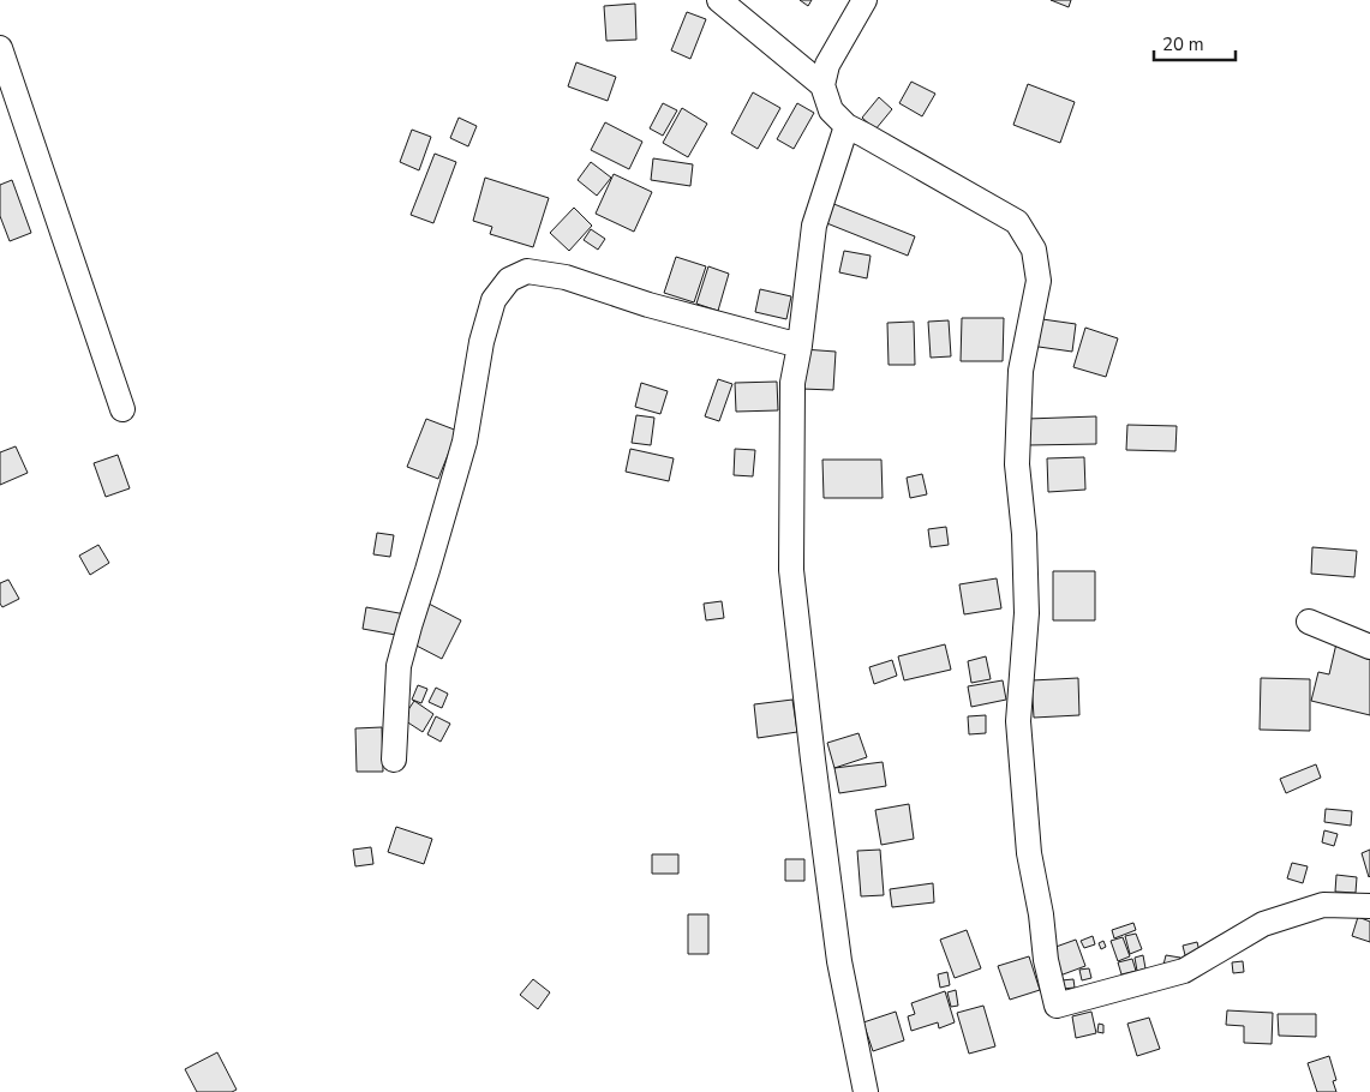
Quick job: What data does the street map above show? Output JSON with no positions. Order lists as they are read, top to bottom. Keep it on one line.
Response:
{"scale_bar":"20 m"}
